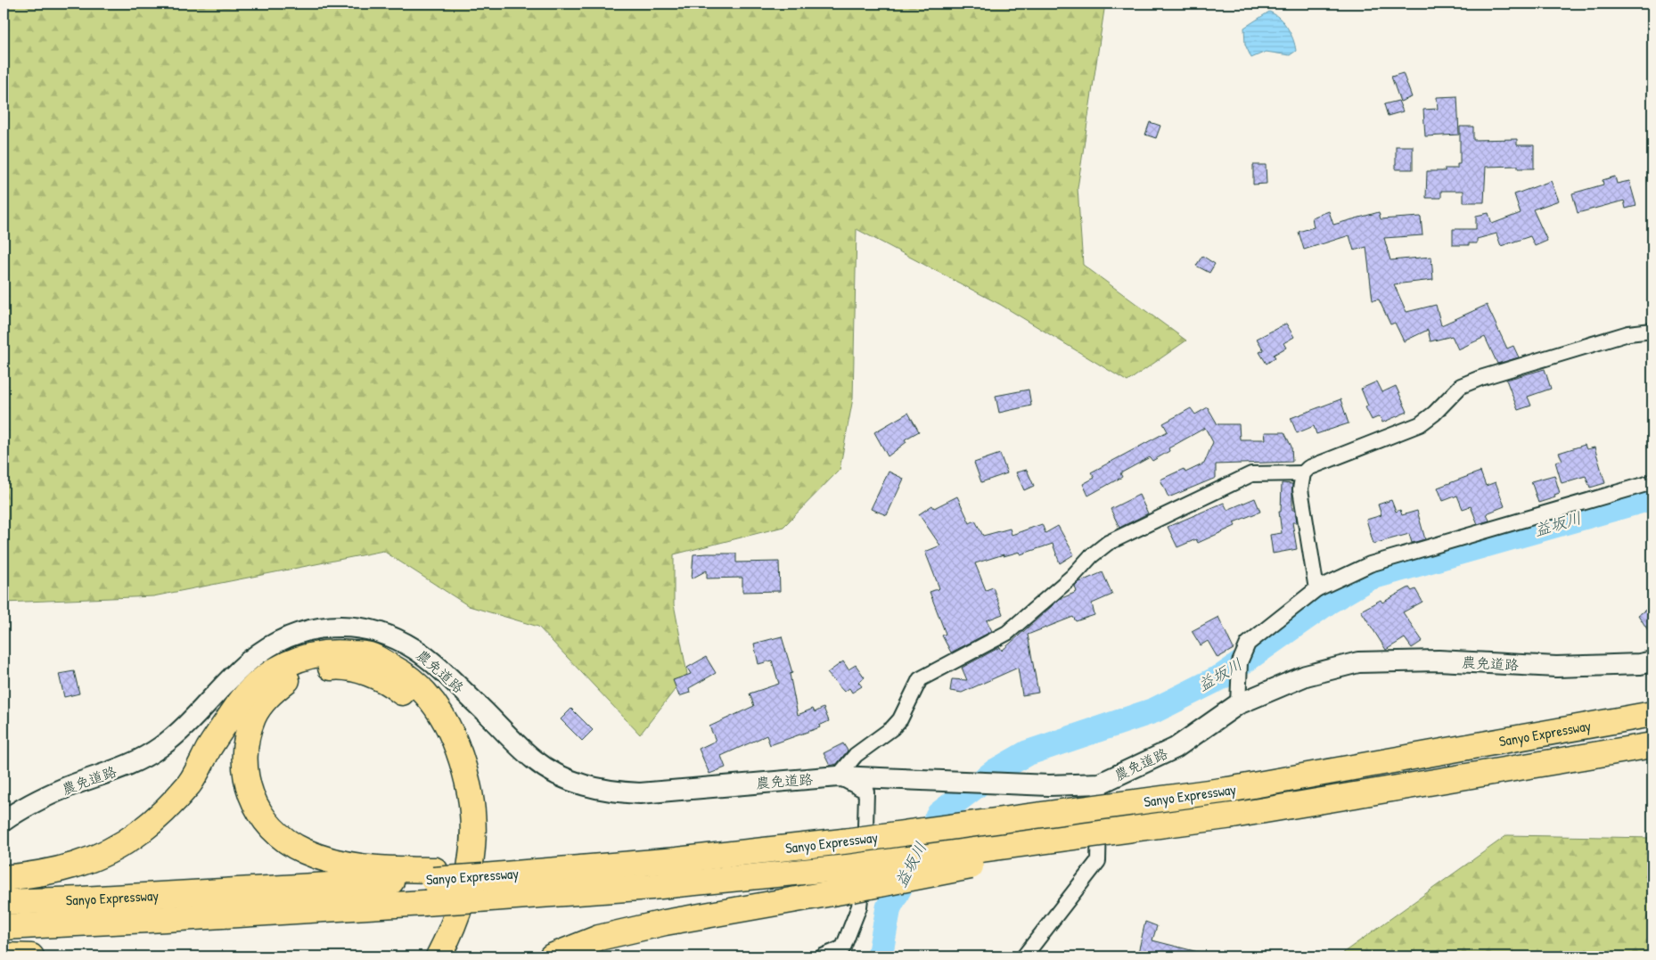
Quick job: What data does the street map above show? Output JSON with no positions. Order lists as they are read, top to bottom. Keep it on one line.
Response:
{"streets":{"highway":["Sanyo Expressway"],"street":["農免道路"]},"water":["益坂川"]}
